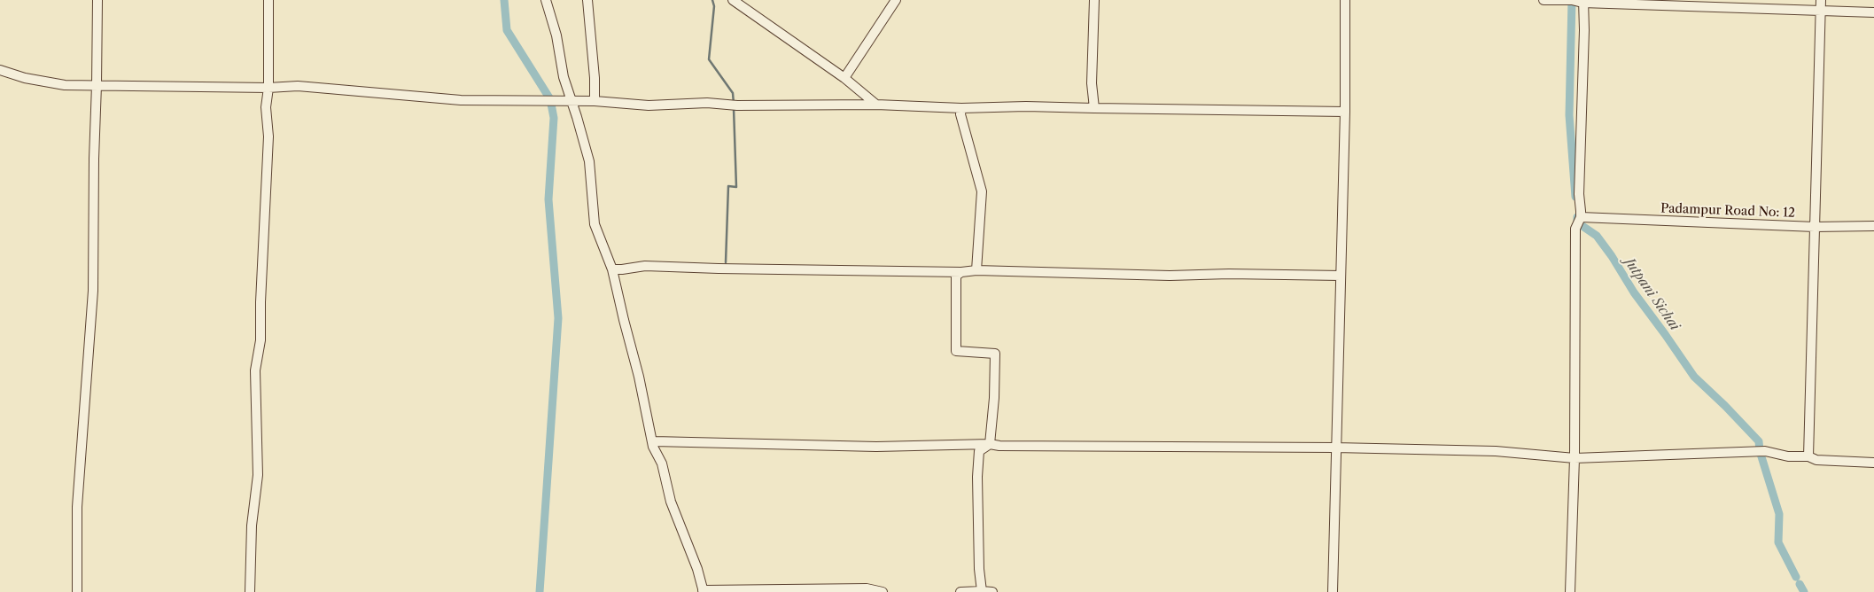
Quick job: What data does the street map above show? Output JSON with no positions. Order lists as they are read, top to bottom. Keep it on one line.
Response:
{"streets":{"street":["Padampur Road No: 12"]},"water":["Jutpani Sichai"]}
